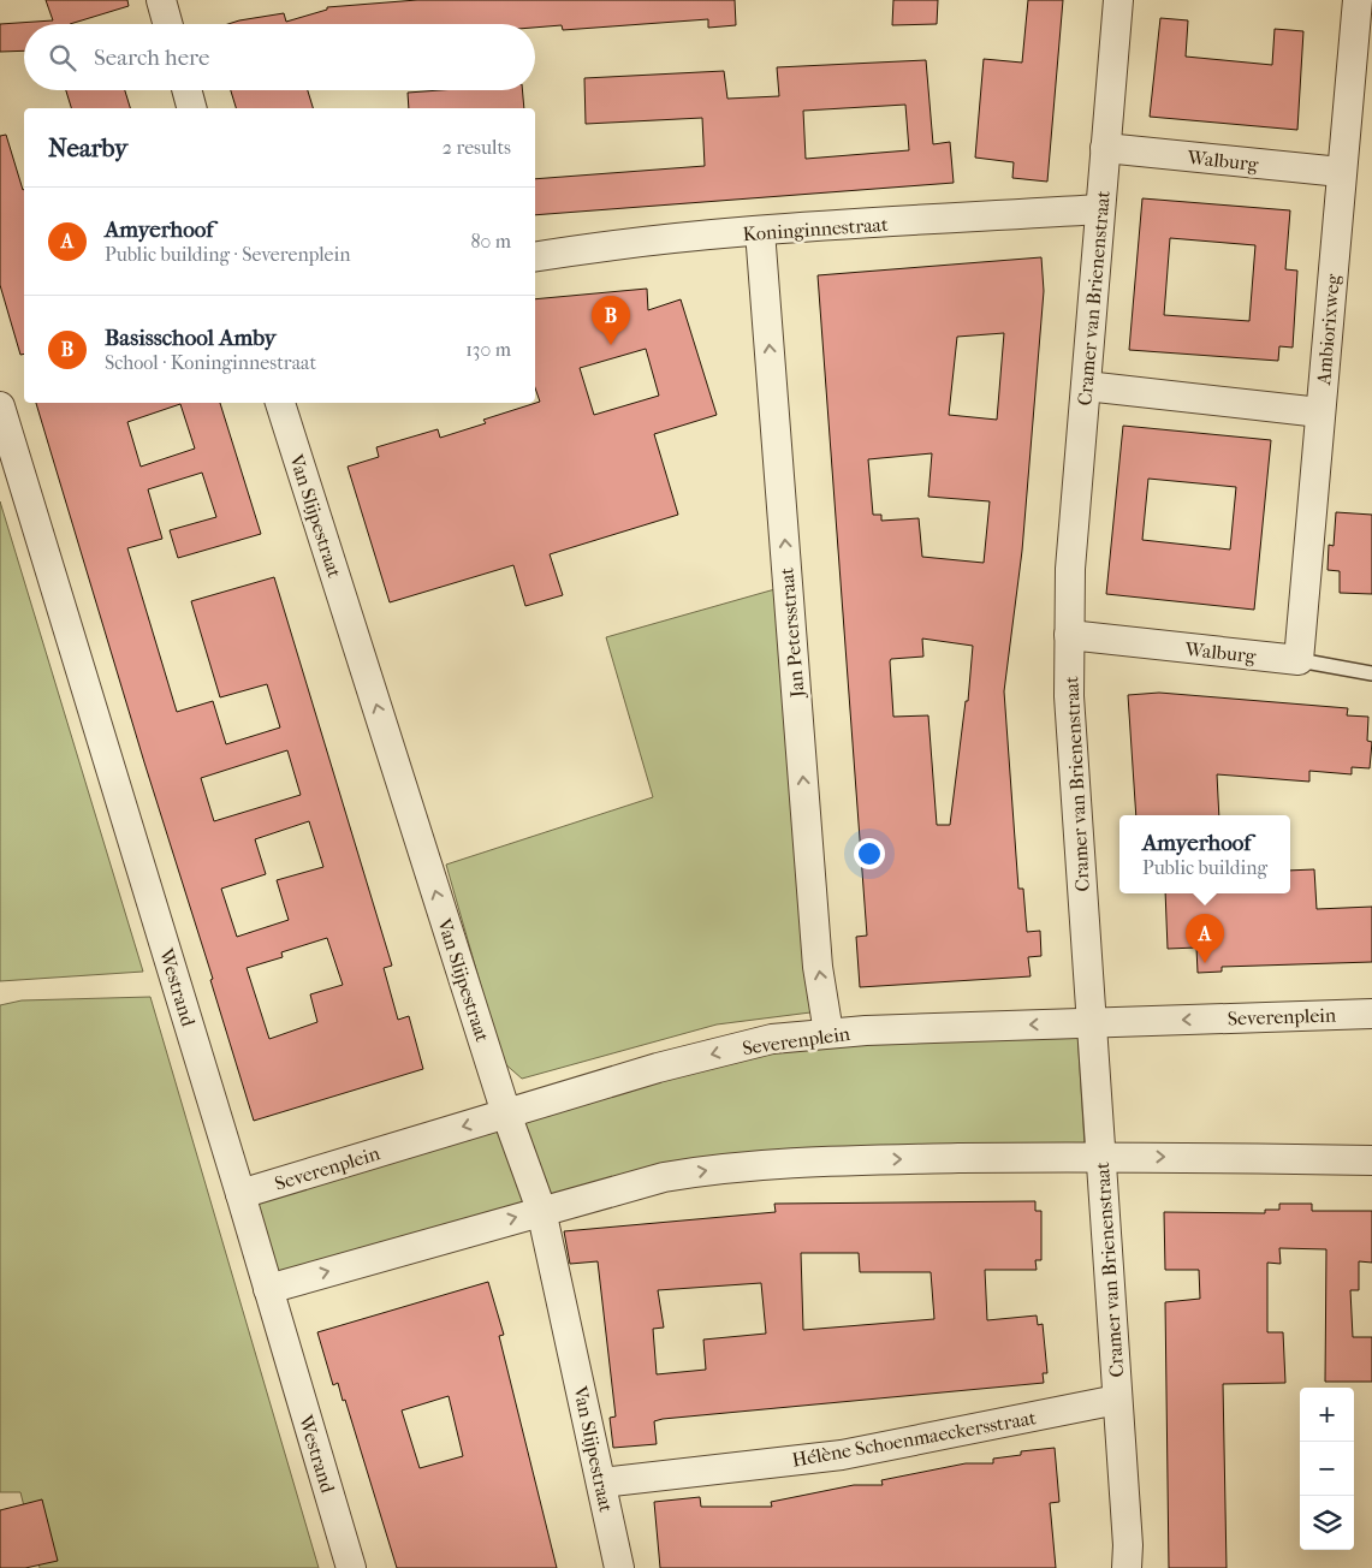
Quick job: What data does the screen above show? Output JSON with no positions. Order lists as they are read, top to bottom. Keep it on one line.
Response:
{"streets":{"street":["Walburg","Koninginnestraat","Cramer van Brienenstraat","Ambiorixweg","Van Slijpestraat","Jan Petersstraat","Westrand","Severenplein","Hélène Schoenmaeckersstraat"]},"crossings":[["Walburg","Cramer van Brienenstraat"],["Walburg","Ambiorixweg"],["Koninginnestraat","Cramer van Brienenstraat"],["Koninginnestraat","Jan Petersstraat"],["Cramer van Brienenstraat","Severenplein"],["Cramer van Brienenstraat","Hélène Schoenmaeckersstraat"],["Van Slijpestraat","Severenplein"],["Van Slijpestraat","Hélène Schoenmaeckersstraat"],["Jan Petersstraat","Severenplein"],["Westrand","Severenplein"]],"one_way":["Van Slijpestraat","Jan Petersstraat"],"page":{"search":"Search here","heading":["Nearby","2 results"],"list":[{"mark":"A","name":"Amyerhoof","note":"Public building · Severenplein","value":"80 m"},{"mark":"B","name":"Basisschool Amby","note":"School · Koninginnestraat","value":"130 m"}],"pins":["B","A"],"popup":["Amyerhoof","Public building"],"map_buttons":["+","−"]}}
